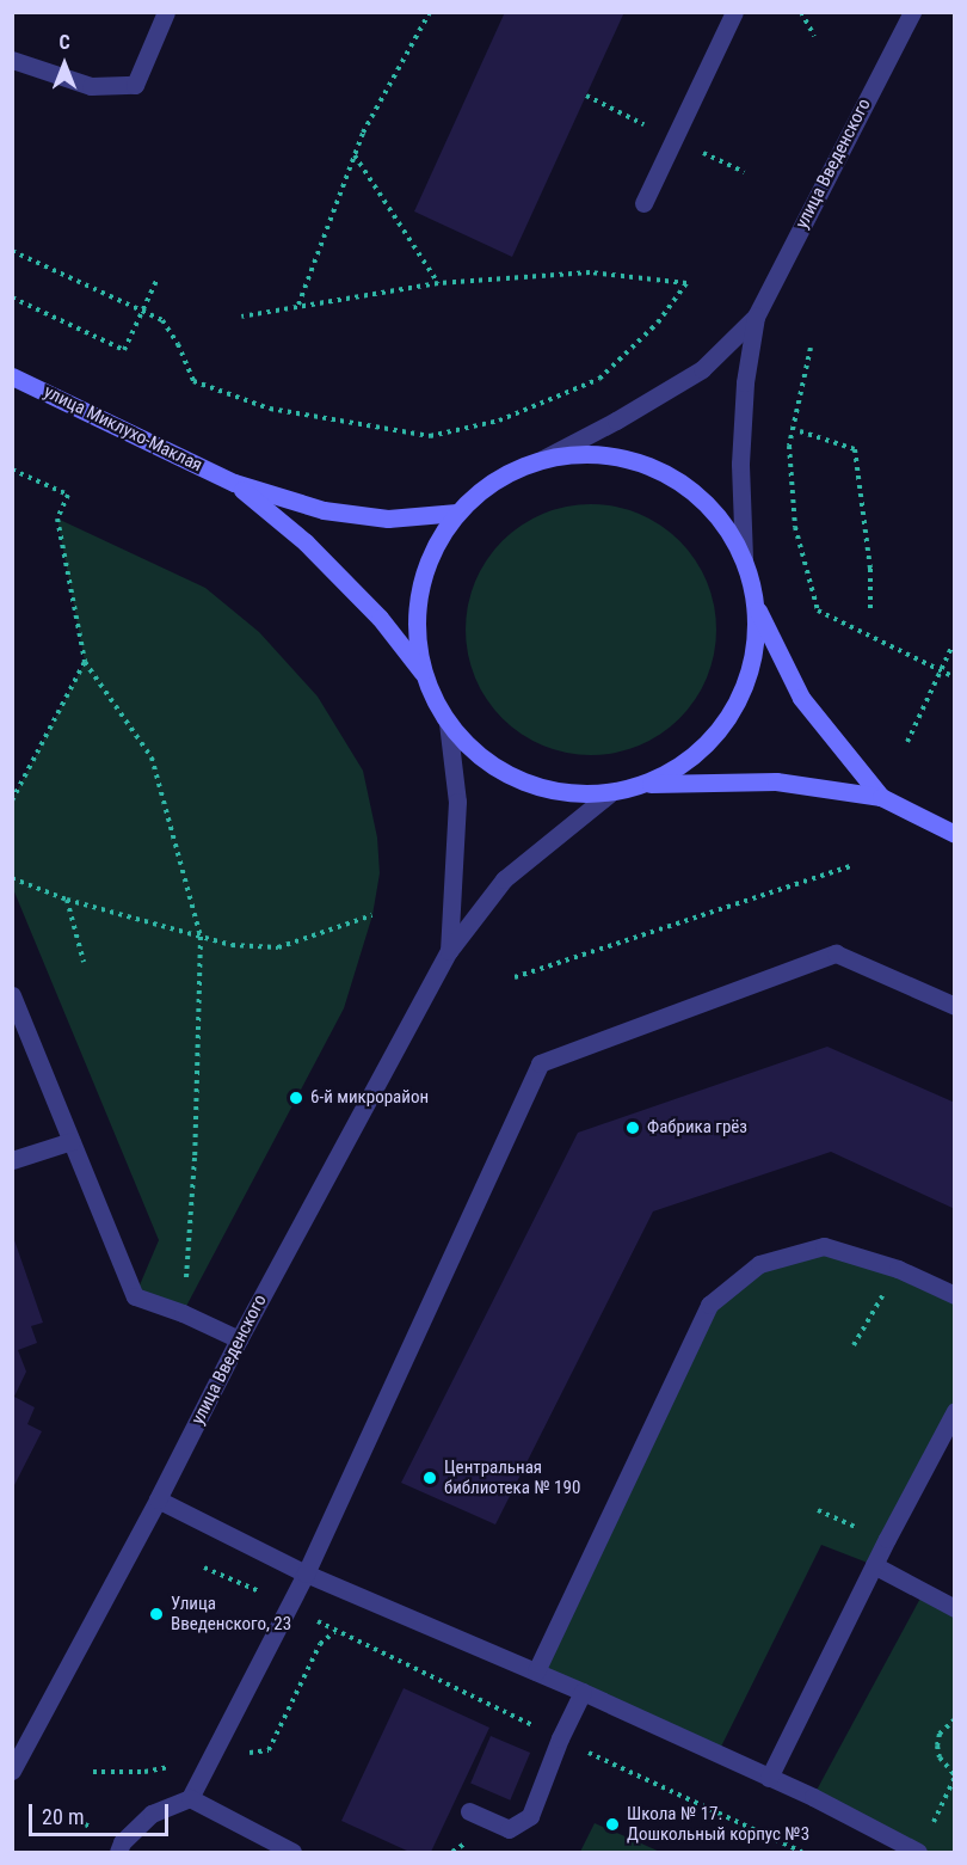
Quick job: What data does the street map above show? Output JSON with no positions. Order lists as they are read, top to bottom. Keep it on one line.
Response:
{"streets":{"main road":["улица Миклухо-Маклая"],"street":["улица Введенского"]},"places":["6-й микрорайон","Фабрика грёз","Центральная библиотека № 190","Улица Введенского, 23","Школа № 17. Дошкольный корпус №3"],"scale_bar":"20 m","north":"top"}
